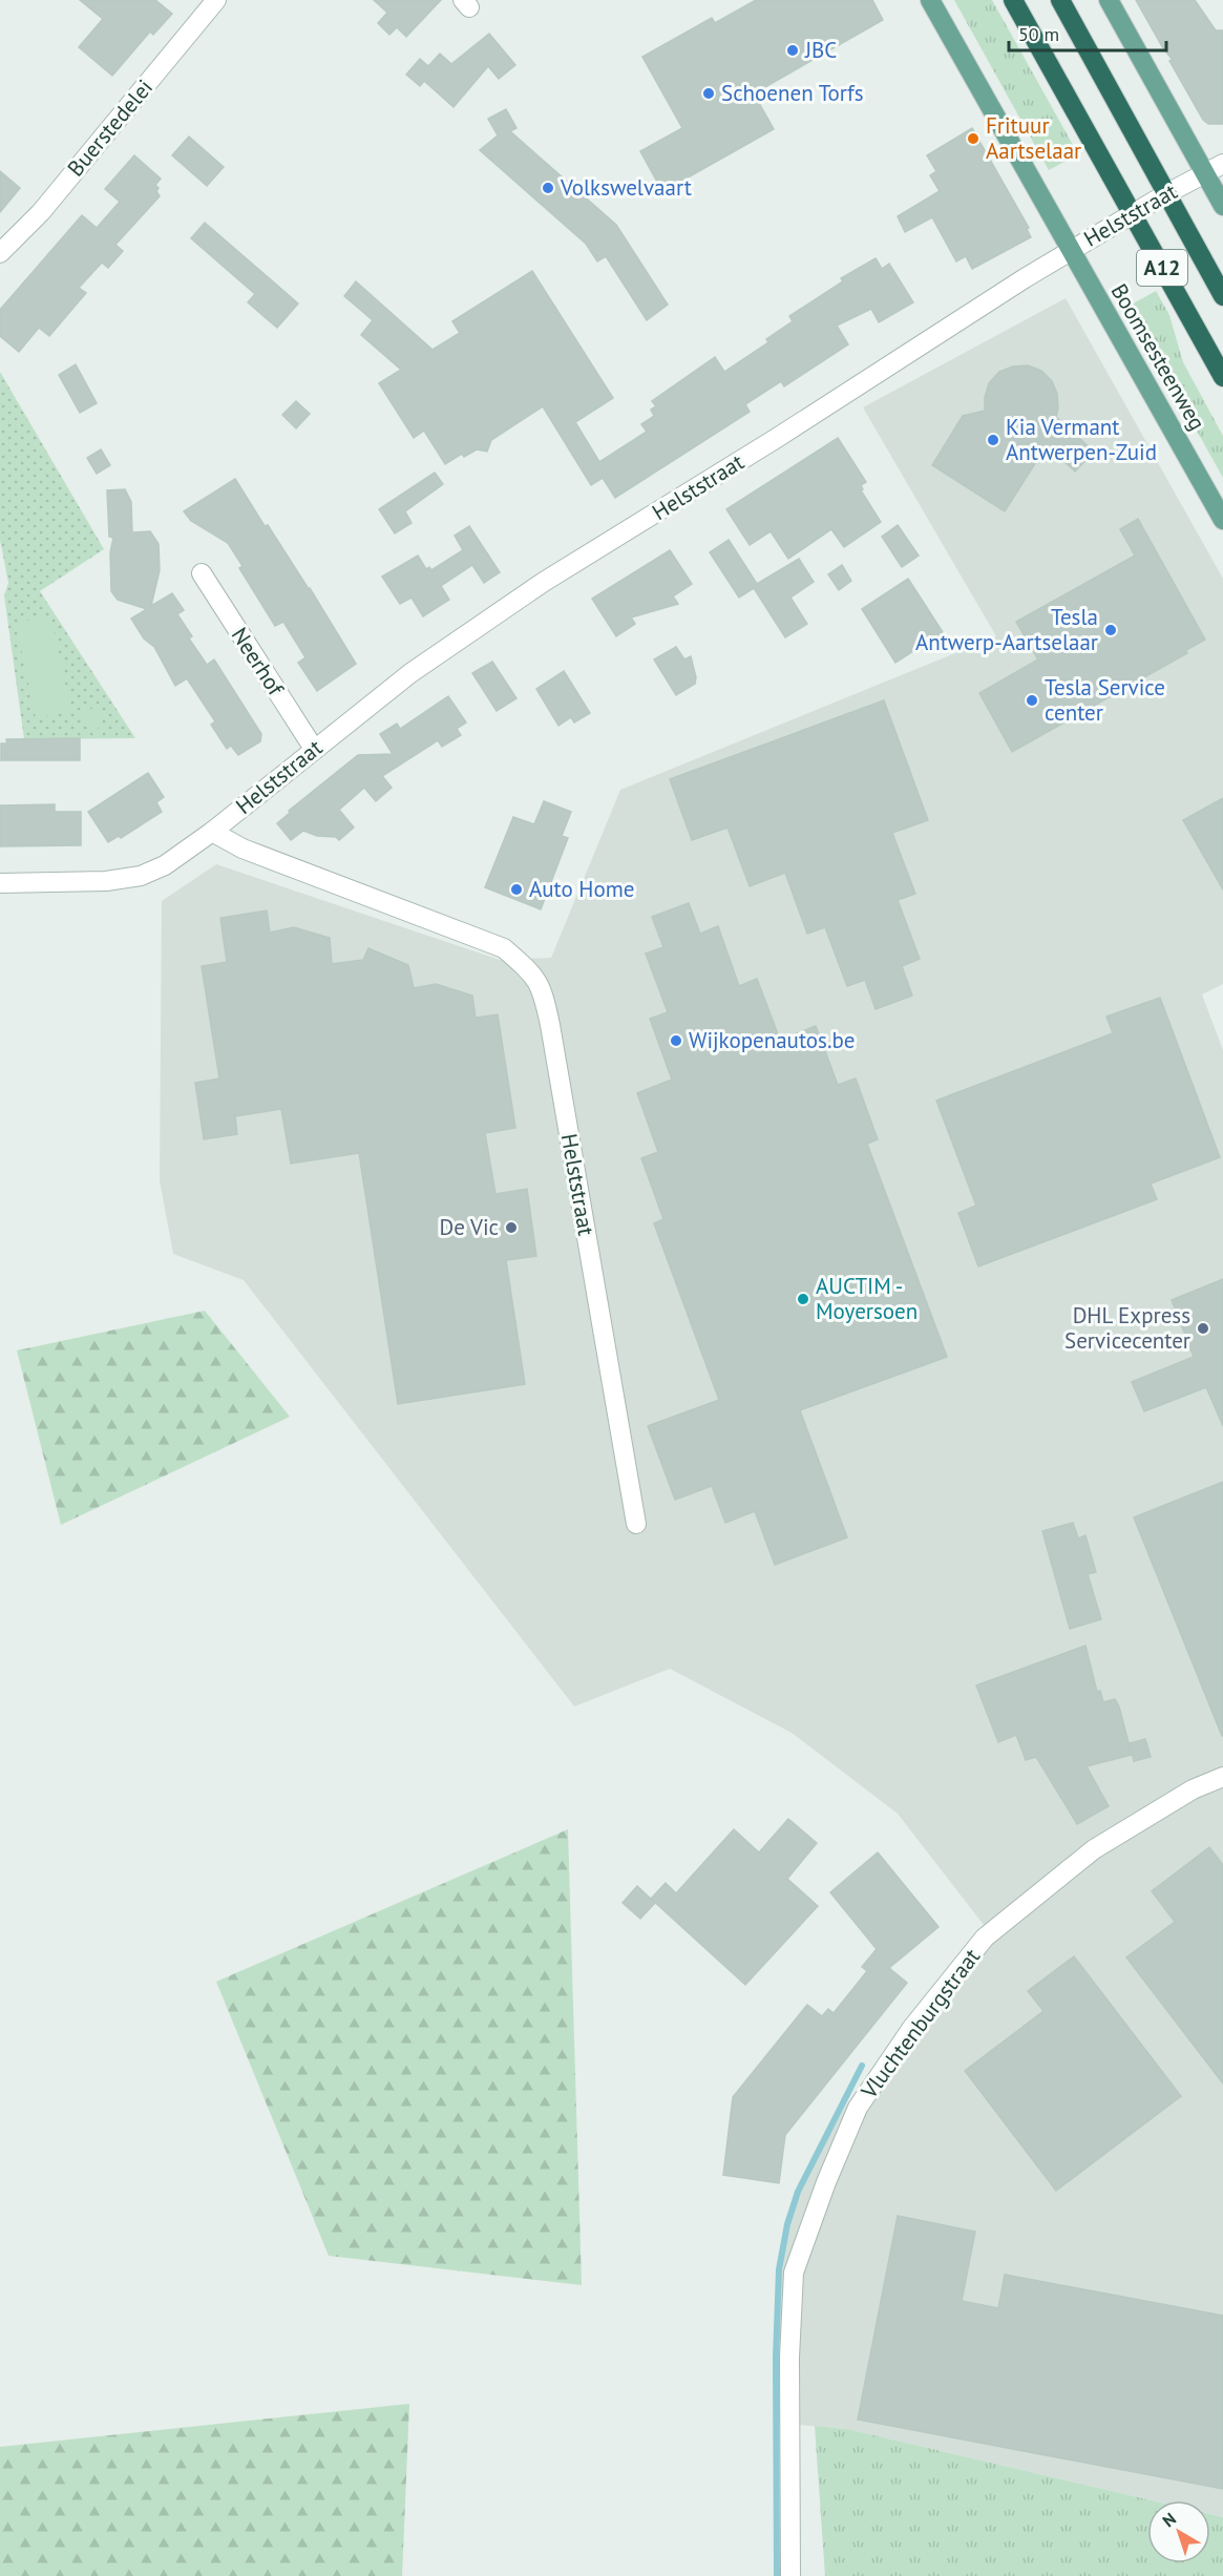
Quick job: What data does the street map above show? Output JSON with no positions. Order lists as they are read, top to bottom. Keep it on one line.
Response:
{"streets":{"highway":["A12"],"main road":["Boomsesteenweg"],"street":["Buerstedelei","Helststraat","Neerhof","Vluchtenburgstraat"]},"crossings":[["Helststraat","A12"],["Helststraat","Boomsesteenweg"],["Helststraat","Neerhof"]],"places":["JBC","Schoenen Torfs","Frituur Aartselaar","Volkswelvaart","Kia Vermant Antwerpen-Zuid","Tesla Antwerp-Aartselaar","Tesla Service center","Auto Home","Wijkopenautos.be","De Vic","AUCTIM - Moyersoen","DHL Express Servicecenter"],"scale_bar":"50 m","north":"top left"}
